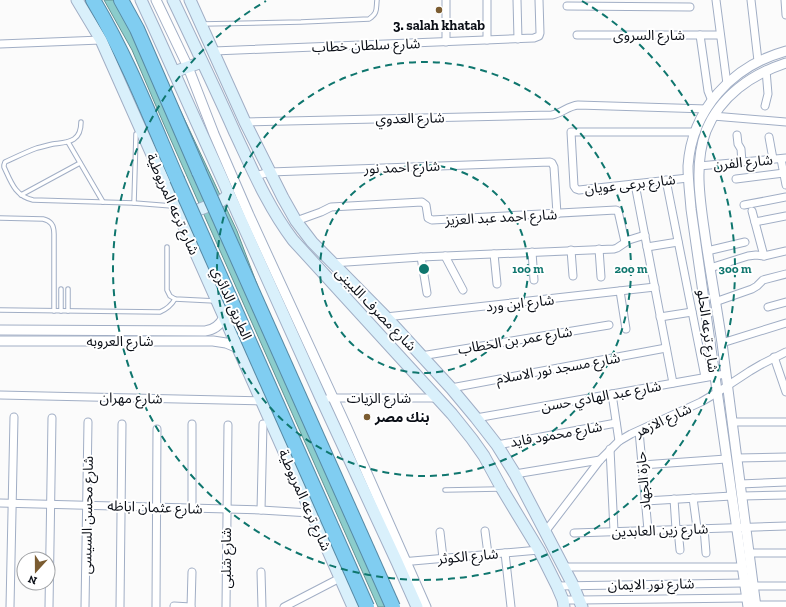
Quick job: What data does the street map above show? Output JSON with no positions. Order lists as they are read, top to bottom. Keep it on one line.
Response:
{"streets":{"highway":["الطريق الدائري"],"main road":["شارع ترعه المريوطية","شارع مصرف اللبينى"],"street":["شارع السروى","شارع سلطان خطاب","شارع العدوي","شارع الفرن","شارع احمد نور","شارع برعى عويان","شارع احمد عبد العزيز","شارع ابن ورد","شارع ترعه الحلو","شارع عمر بن الخطاب","شارع العروبه","شارع مسجد نور الاسلام","شارع عبد الهادي حسن","شارع مهران","شارع الزيات","شارع الازهر","شارع محمود فايد","حارة الجهاد","شارع عثمان اباظه","شارع محسن السيسى","شارع زين العابدين","شارع الكوثر","شارع شلبى","شارع نور الايمان"]},"crossings":[["شارع سلطان خطاب","شارع مصرف اللبينى"],["شارع العدوي","شارع مصرف اللبينى"],["شارع العدوي","شارع ترعه الحلو"],["شارع الفرن","شارع ترعه الحلو"],["شارع احمد نور","شارع احمد عبد العزيز"],["شارع احمد نور","شارع مصرف اللبينى"],["شارع برعى عويان","شارع ترعه الحلو"],["شارع ترعه المريوطية","شارع العروبه"],["شارع ترعه المريوطية","شارع مهران"],["شارع ترعه المريوطية","شارع عثمان اباظه"],["شارع احمد عبد العزيز","شارع مصرف اللبينى"],["شارع ابن ورد","شارع مصرف اللبينى"],["شارع مصرف اللبينى","شارع عمر بن الخطاب"],["شارع مصرف اللبينى","شارع مسجد نور الاسلام"],["شارع مصرف اللبينى","شارع عبد الهادي حسن"],["شارع مصرف اللبينى","شارع الزيات"],["شارع مصرف اللبينى","شارع الازهر"],["شارع مصرف اللبينى","شارع محمود فايد"],["شارع مصرف اللبينى","شارع الكوثر"],["شارع مصرف اللبينى","شارع نور الايمان"],["شارع ترعه الحلو","شارع عبد الهادي حسن"],["شارع ترعه الحلو","شارع الازهر"],["شارع ترعه الحلو","شارع زين العابدين"],["شارع ترعه الحلو","شارع نور الايمان"],["شارع الازهر","حارة الجهاد"],["حارة الجهاد","شارع زين العابدين"],["شارع عثمان اباظه","شارع محسن السيسى"],["شارع عثمان اباظه","شارع شلبى"]],"places":["3. salah khatab","بنك مصر"],"north":"bottom","rings":["100 m","200 m","300 m"]}
